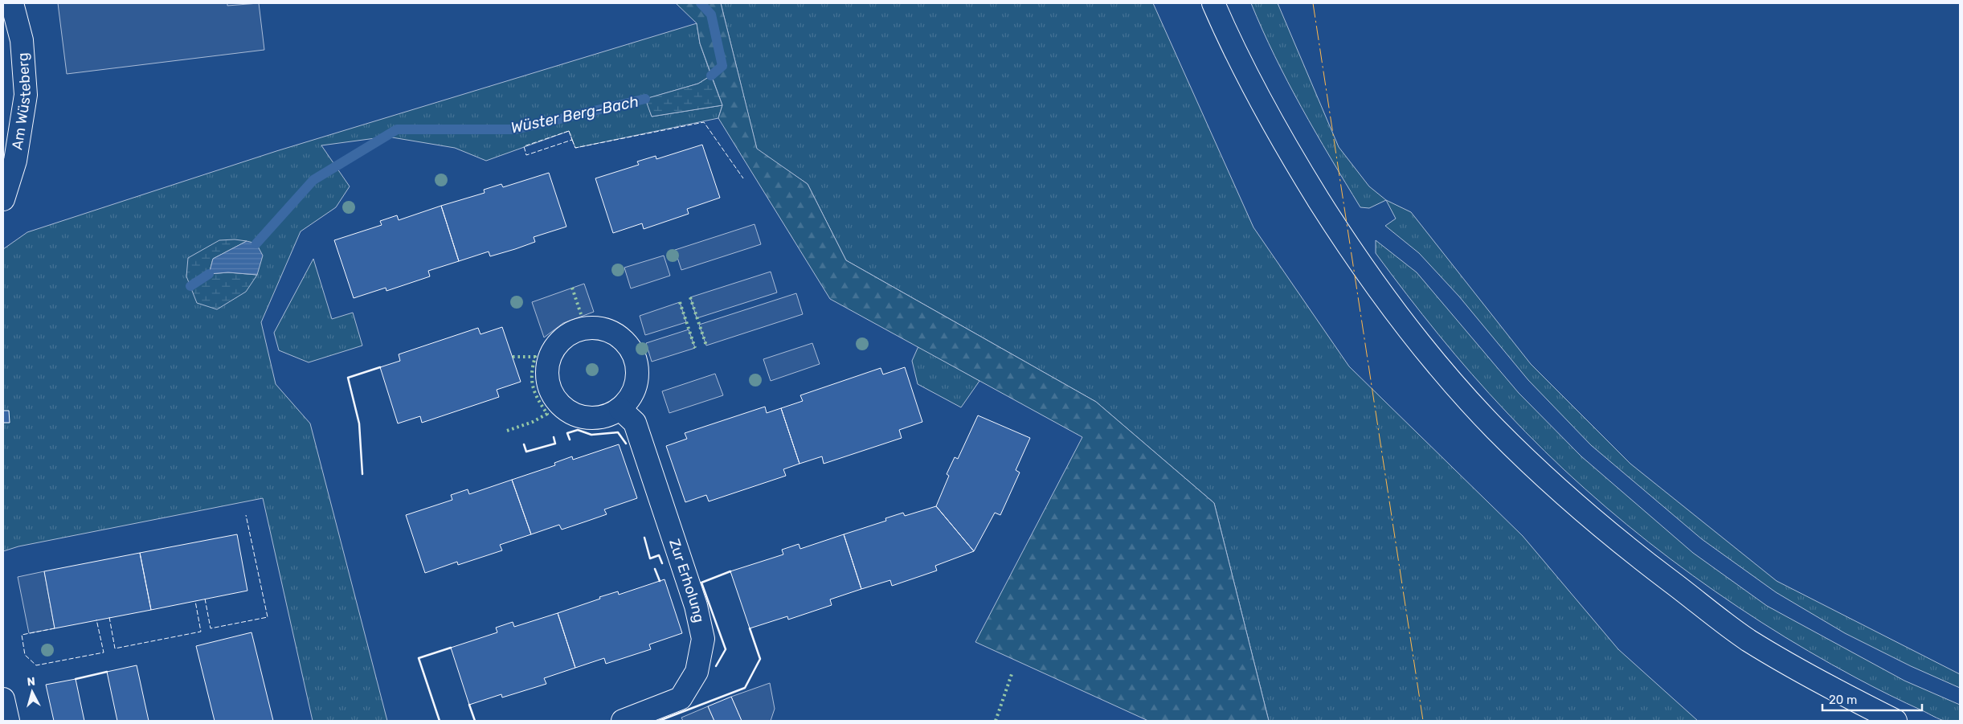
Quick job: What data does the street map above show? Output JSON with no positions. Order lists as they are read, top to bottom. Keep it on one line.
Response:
{"streets":{"main road":["Am Wüsteberg","Zur Erholung"]},"water":["Wüster Berg-Bach"],"scale_bar":"20 m","north":"top"}
